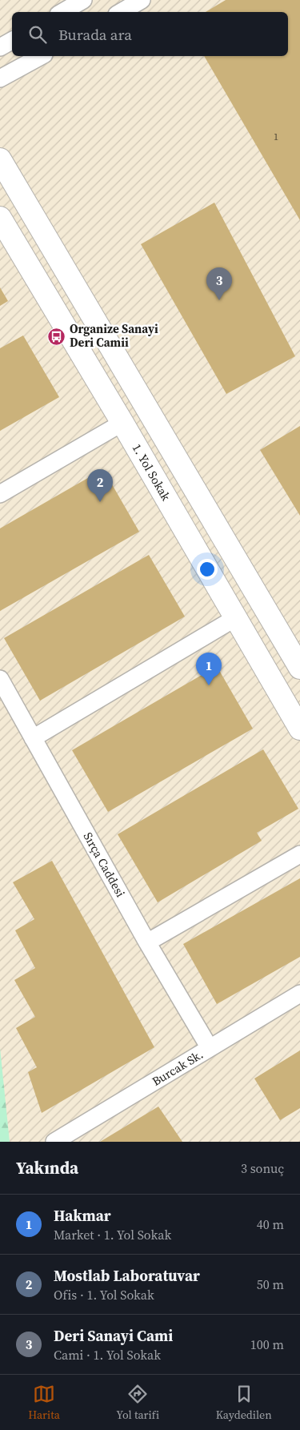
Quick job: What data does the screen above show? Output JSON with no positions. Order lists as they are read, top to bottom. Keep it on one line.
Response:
{"streets":{"main road":["1. Yol Sokak"],"street":["Sırça Caddesi","Burcak Sk."]},"crossings":[["Sırça Caddesi","Burcak Sk."]],"places":{"bus stop":["Organize Sanayi Deri Camii"]},"house_numbers":["1"],"page":{"search":"Burada ara","pins":["3","2","1"],"heading":["Yakında","3 sonuç"],"list":[{"mark":"1","name":"Hakmar","note":"Market · 1. Yol Sokak","value":"40 m"},{"mark":"2","name":"Mostlab Laboratuvar","note":"Ofis · 1. Yol Sokak","value":"50 m"},{"mark":"3","name":"Deri Sanayi Cami","note":"Cami · 1. Yol Sokak","value":"100 m"}],"nav":["Harita","Yol tarifi","Kaydedilen"]}}
